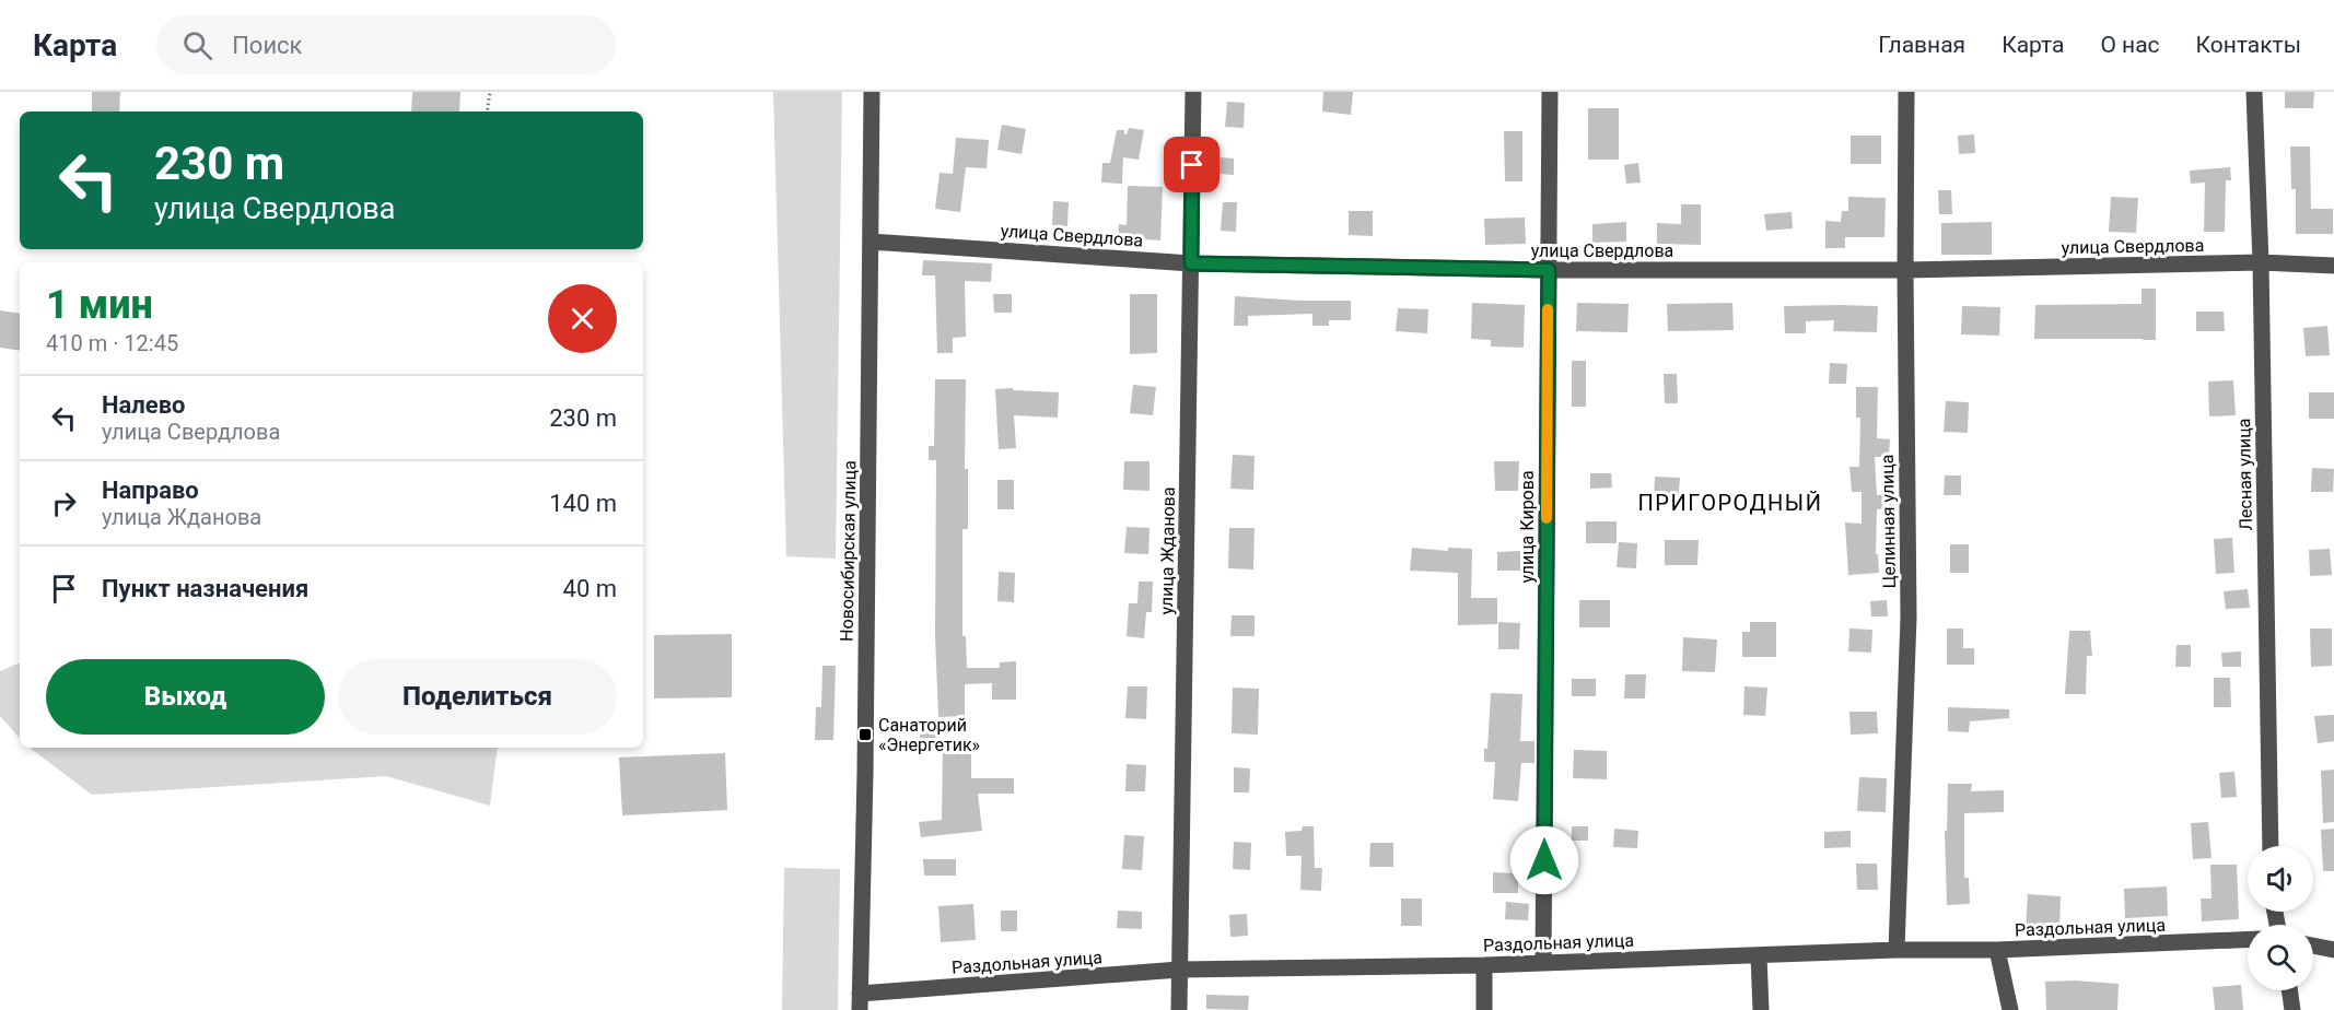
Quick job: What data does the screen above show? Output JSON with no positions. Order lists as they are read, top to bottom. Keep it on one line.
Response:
{"streets":{"street":["улица Свердлова","Лесная улица","Целинная улица","улица Кирова","Новосибирская улица","улица Жданова","Раздольная улица"]},"crossings":[["улица Свердлова","Лесная улица"],["улица Свердлова","Целинная улица"],["улица Свердлова","улица Кирова"],["улица Свердлова","Новосибирская улица"],["улица Свердлова","улица Жданова"],["Целинная улица","Раздольная улица"],["улица Кирова","Раздольная улица"],["Новосибирская улица","Раздольная улица"],["улица Жданова","Раздольная улица"]],"districts":["ПРИГОРОДНЫЙ"],"places":{"transit":["Санаторий «Энергетик»"]},"page":{"header":"Карта","search":"Поиск","nav":["Главная","Карта","О нас","Контакты"],"turn":["230 m","улица Свердлова"],"heading":["1 мин","410 m · 12:45"],"list":[{"name":"Налево","note":"улица Свердлова","value":"230 m"},{"name":"Направо","note":"улица Жданова","value":"140 m"},{"name":"Пункт назначения","value":"40 m"}],"buttons":["Выход","Поделиться"]}}
